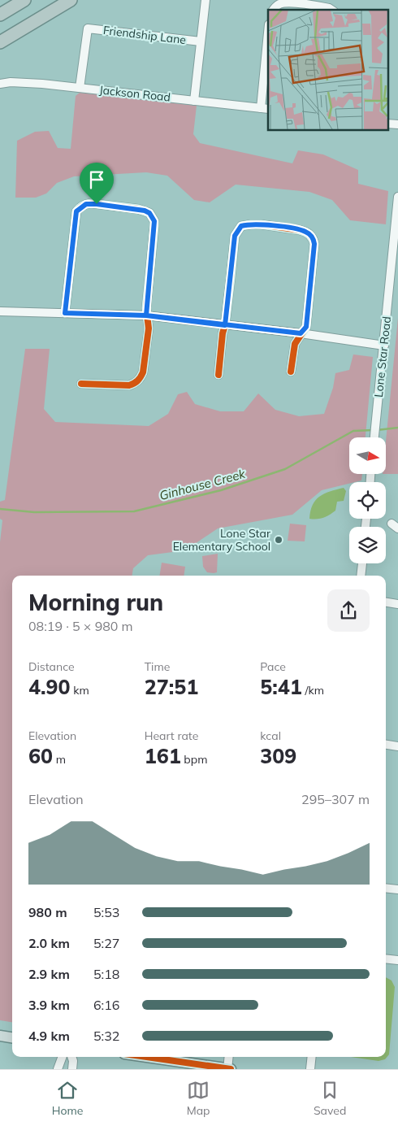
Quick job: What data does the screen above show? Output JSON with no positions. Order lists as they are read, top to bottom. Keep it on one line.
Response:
{"streets":{"street":["Friendship Lane","Jackson Road","Lone Star Road"]},"crossings":[["Friendship Lane","Jackson Road"]],"water":["Ginhouse Creek"],"places":["Lone Star Elementary School"],"north":"right","page":{"heading":["Morning run","08:19 · 5 × 980 m"],"stats":[["Distance","4.90 km"],["Time","27:51"],["Pace","5:41 /km"],["Elevation","60 m"],["Heart rate","161 bpm"],["kcal","309"]],"chart":["Elevation","295–307 m"],"list":[{"name":"980 m","note":"5:53"},{"name":"2.0 km","note":"5:27"},{"name":"2.9 km","note":"5:18"},{"name":"3.9 km","note":"6:16"},{"name":"4.9 km","note":"5:32"}],"tabs":["Home","Map","Saved"]}}
